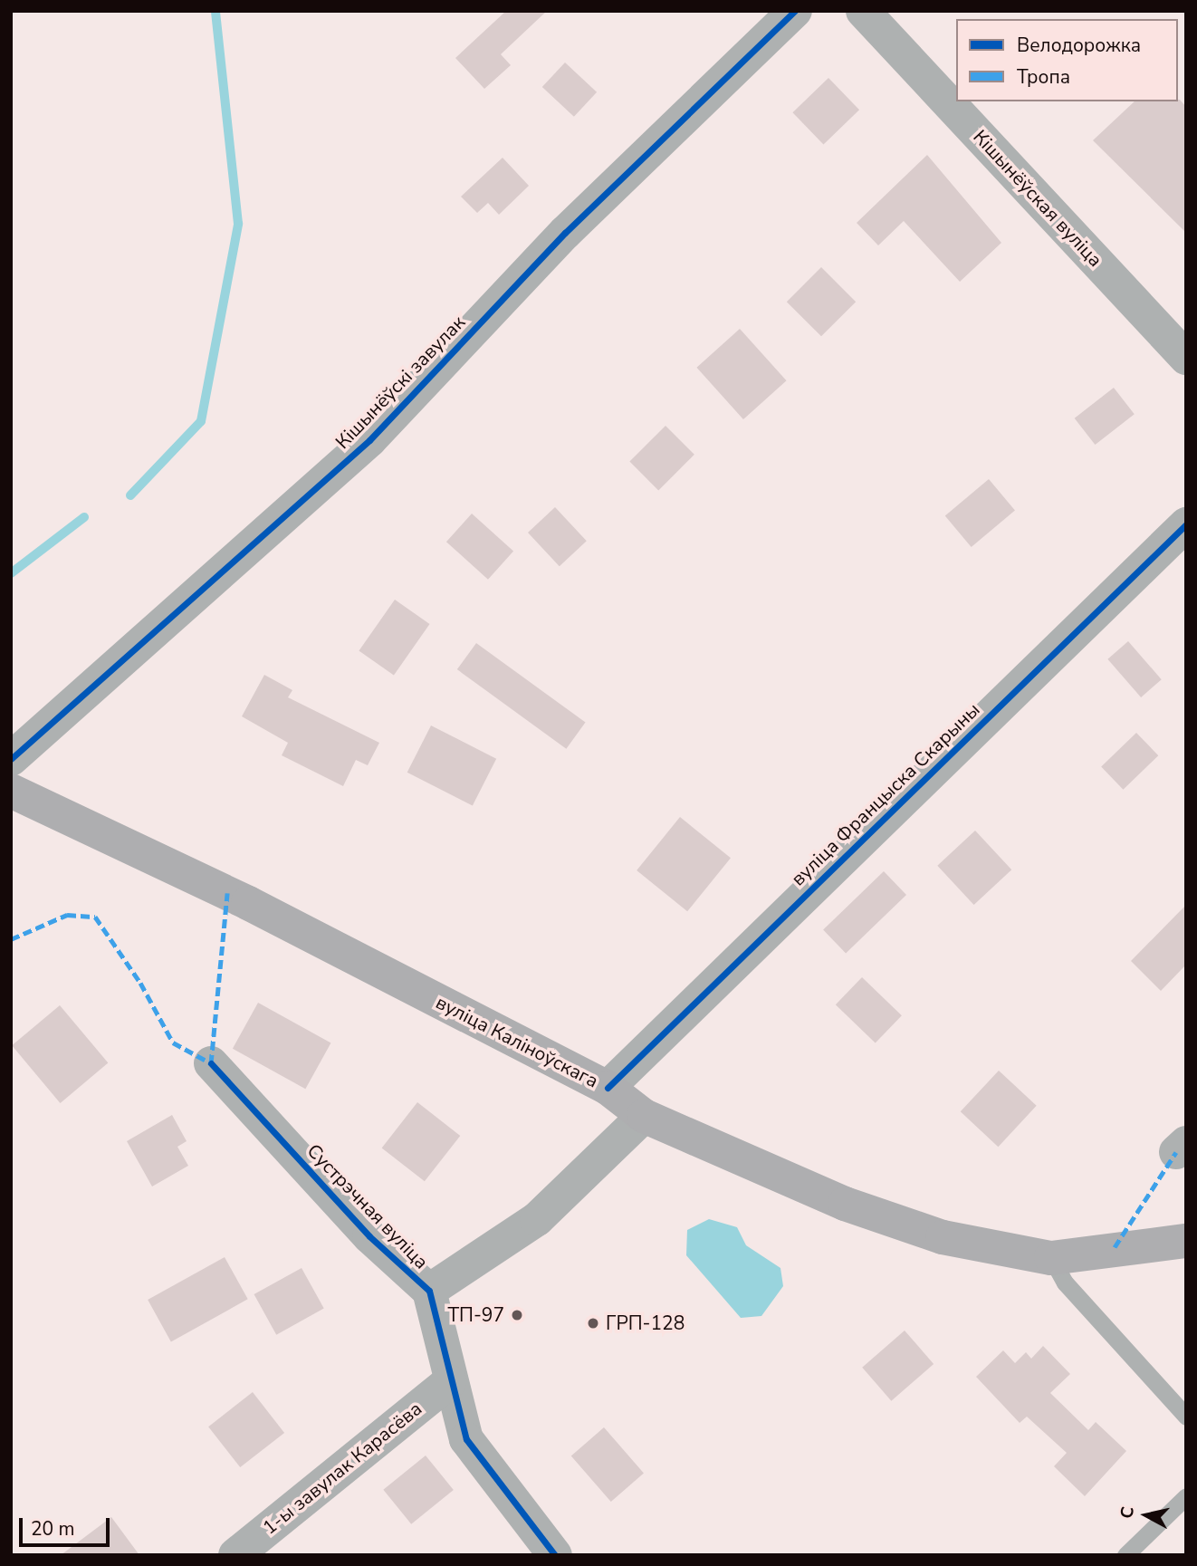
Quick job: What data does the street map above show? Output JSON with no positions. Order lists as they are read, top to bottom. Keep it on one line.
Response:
{"streets":{"main road":["вуліца Каліноўскага"],"street":["Кішынёўская вуліца","Кішынёўскі завулак","вуліца Францыска Скарыны","Сустрэчная вуліца","1-ы завулак Карасёва"]},"crossings":[["вуліца Францыска Скарыны","вуліца Каліноўскага"],["Сустрэчная вуліца","1-ы завулак Карасёва"]],"places":["ТП-97","ГРП-128"],"legend":["Велодорожка","Тропа"],"scale_bar":"20 m","north":"left"}
